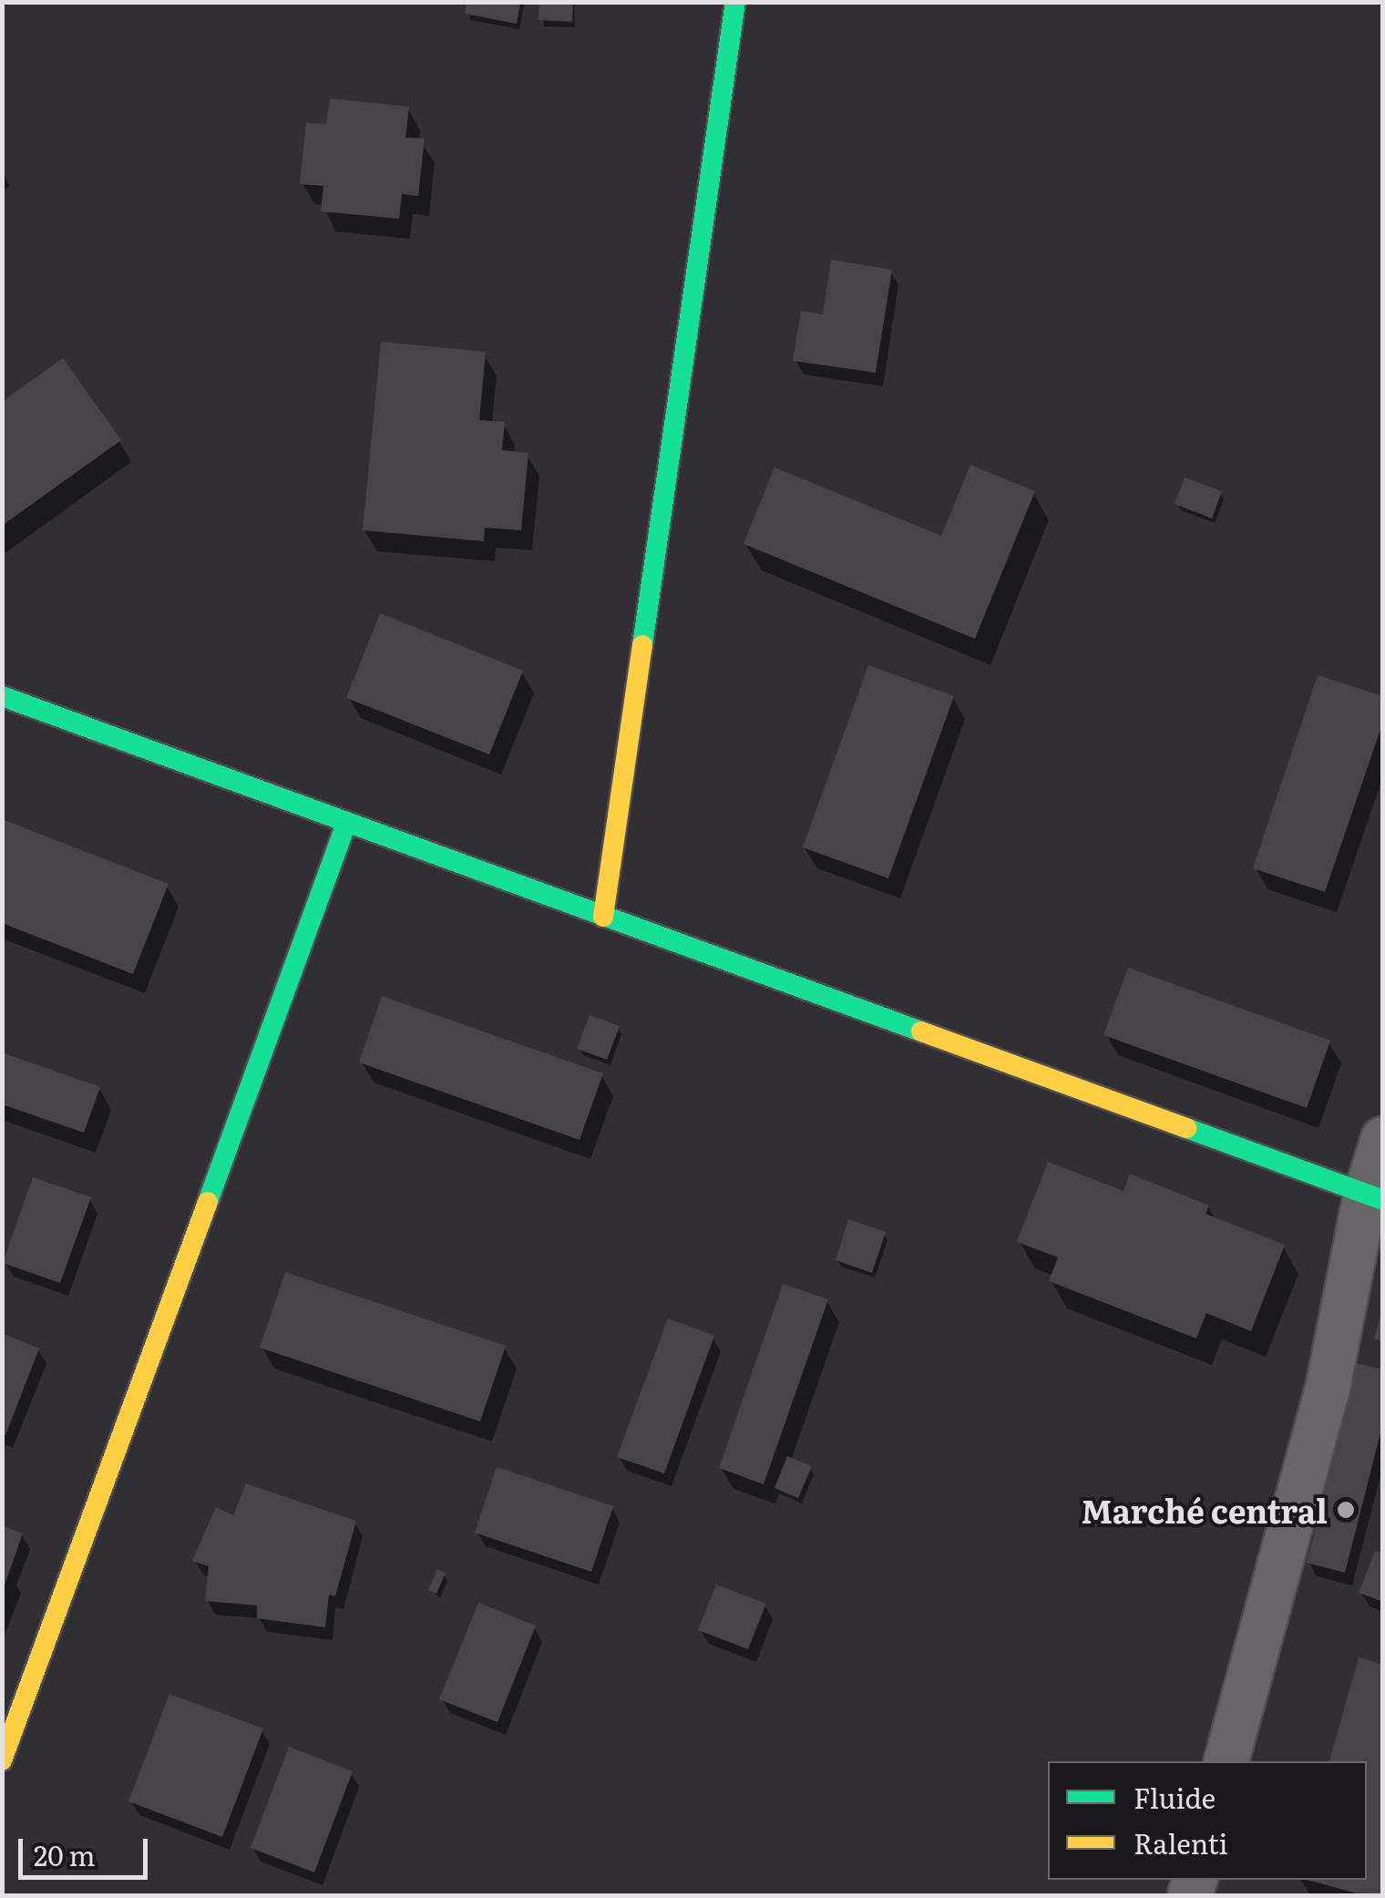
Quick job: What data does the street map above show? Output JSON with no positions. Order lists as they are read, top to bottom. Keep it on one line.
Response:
{"places":["Marché central"],"legend":["Fluide","Ralenti"],"scale_bar":"20 m"}
